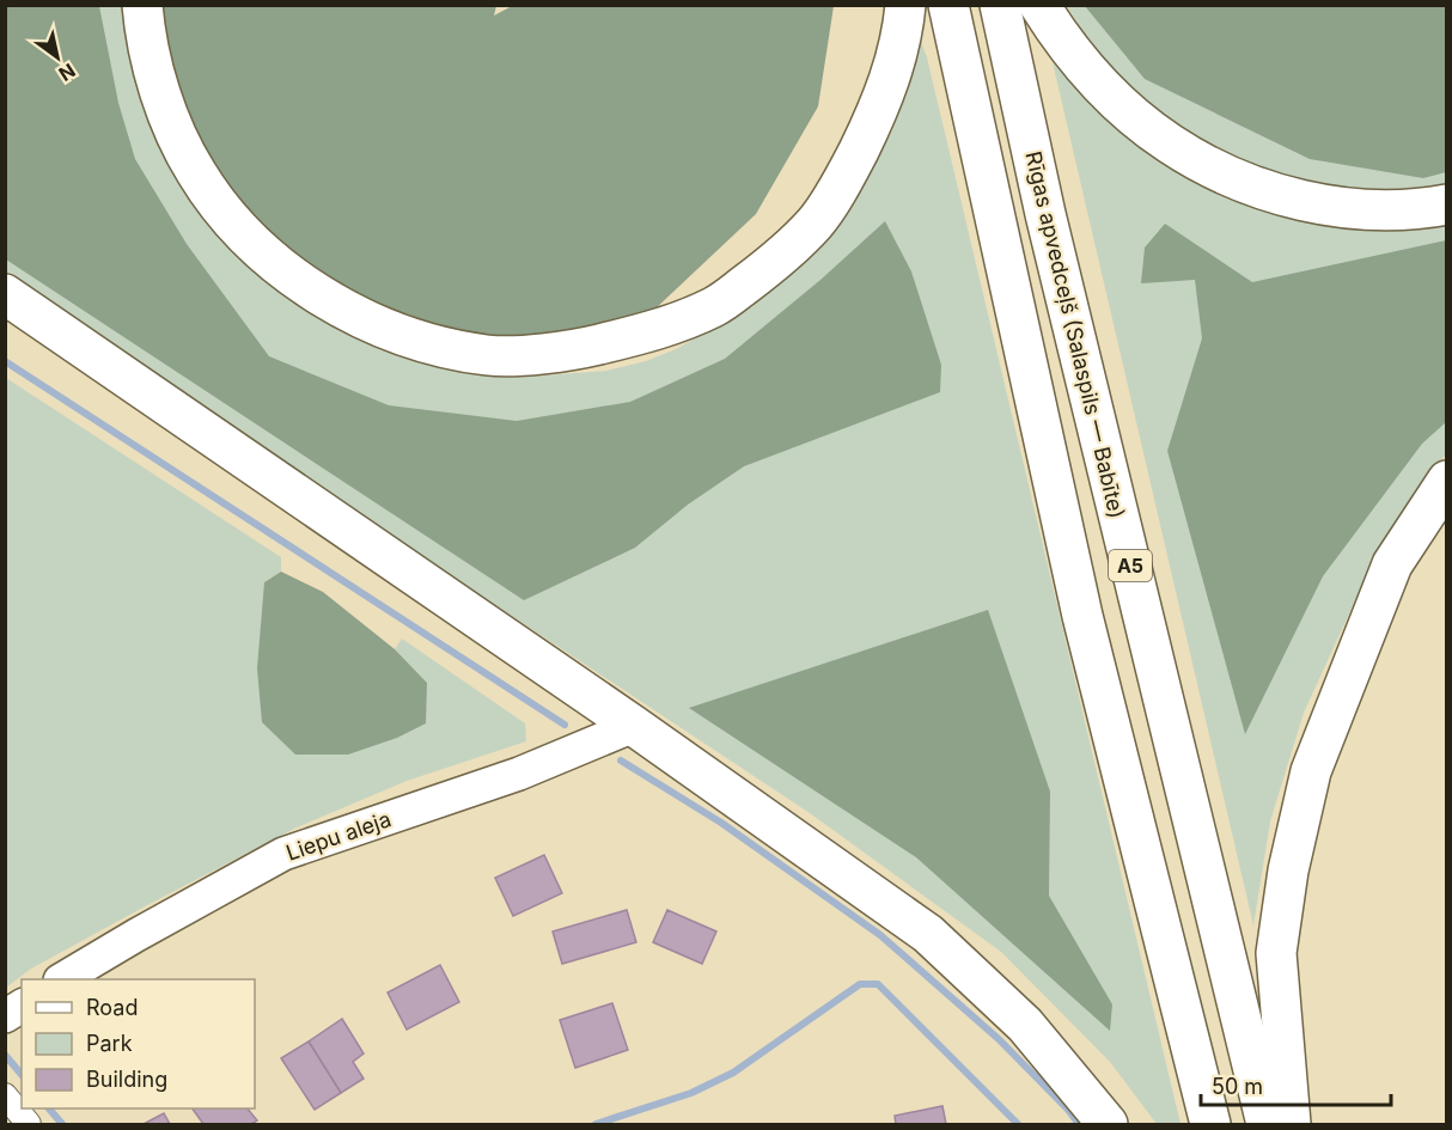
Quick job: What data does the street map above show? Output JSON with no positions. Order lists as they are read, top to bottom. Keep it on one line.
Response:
{"streets":{"highway":["Rīgas apvedceļš (Salaspils — Babīte)","A5"],"street":["Liepu aleja"]},"legend":["Road","Park","Building"],"scale_bar":"50 m","north":"bottom right"}
